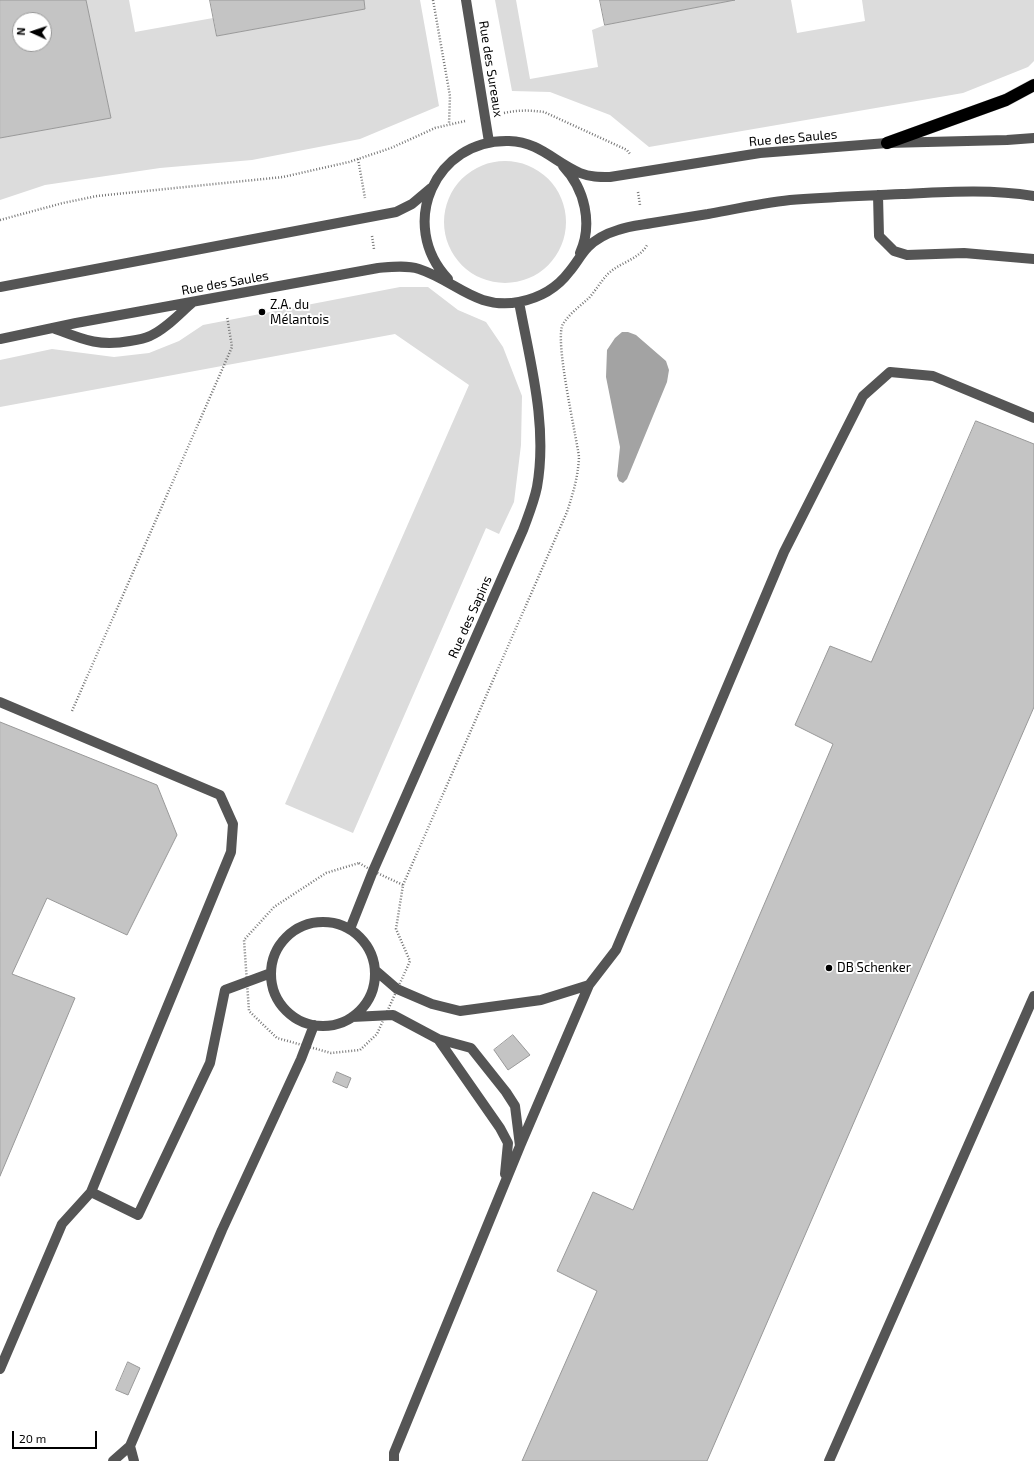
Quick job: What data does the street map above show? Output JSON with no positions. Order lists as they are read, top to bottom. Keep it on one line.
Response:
{"streets":{"street":["Rue des Sureaux","Rue des Saules","Rue des Sapins"]},"crossings":[["Rue des Sureaux","Rue des Saules"],["Rue des Saules","Rue des Sapins"]],"places":["Z.A. du Mélantois","DB Schenker"],"scale_bar":"20 m","north":"left"}
